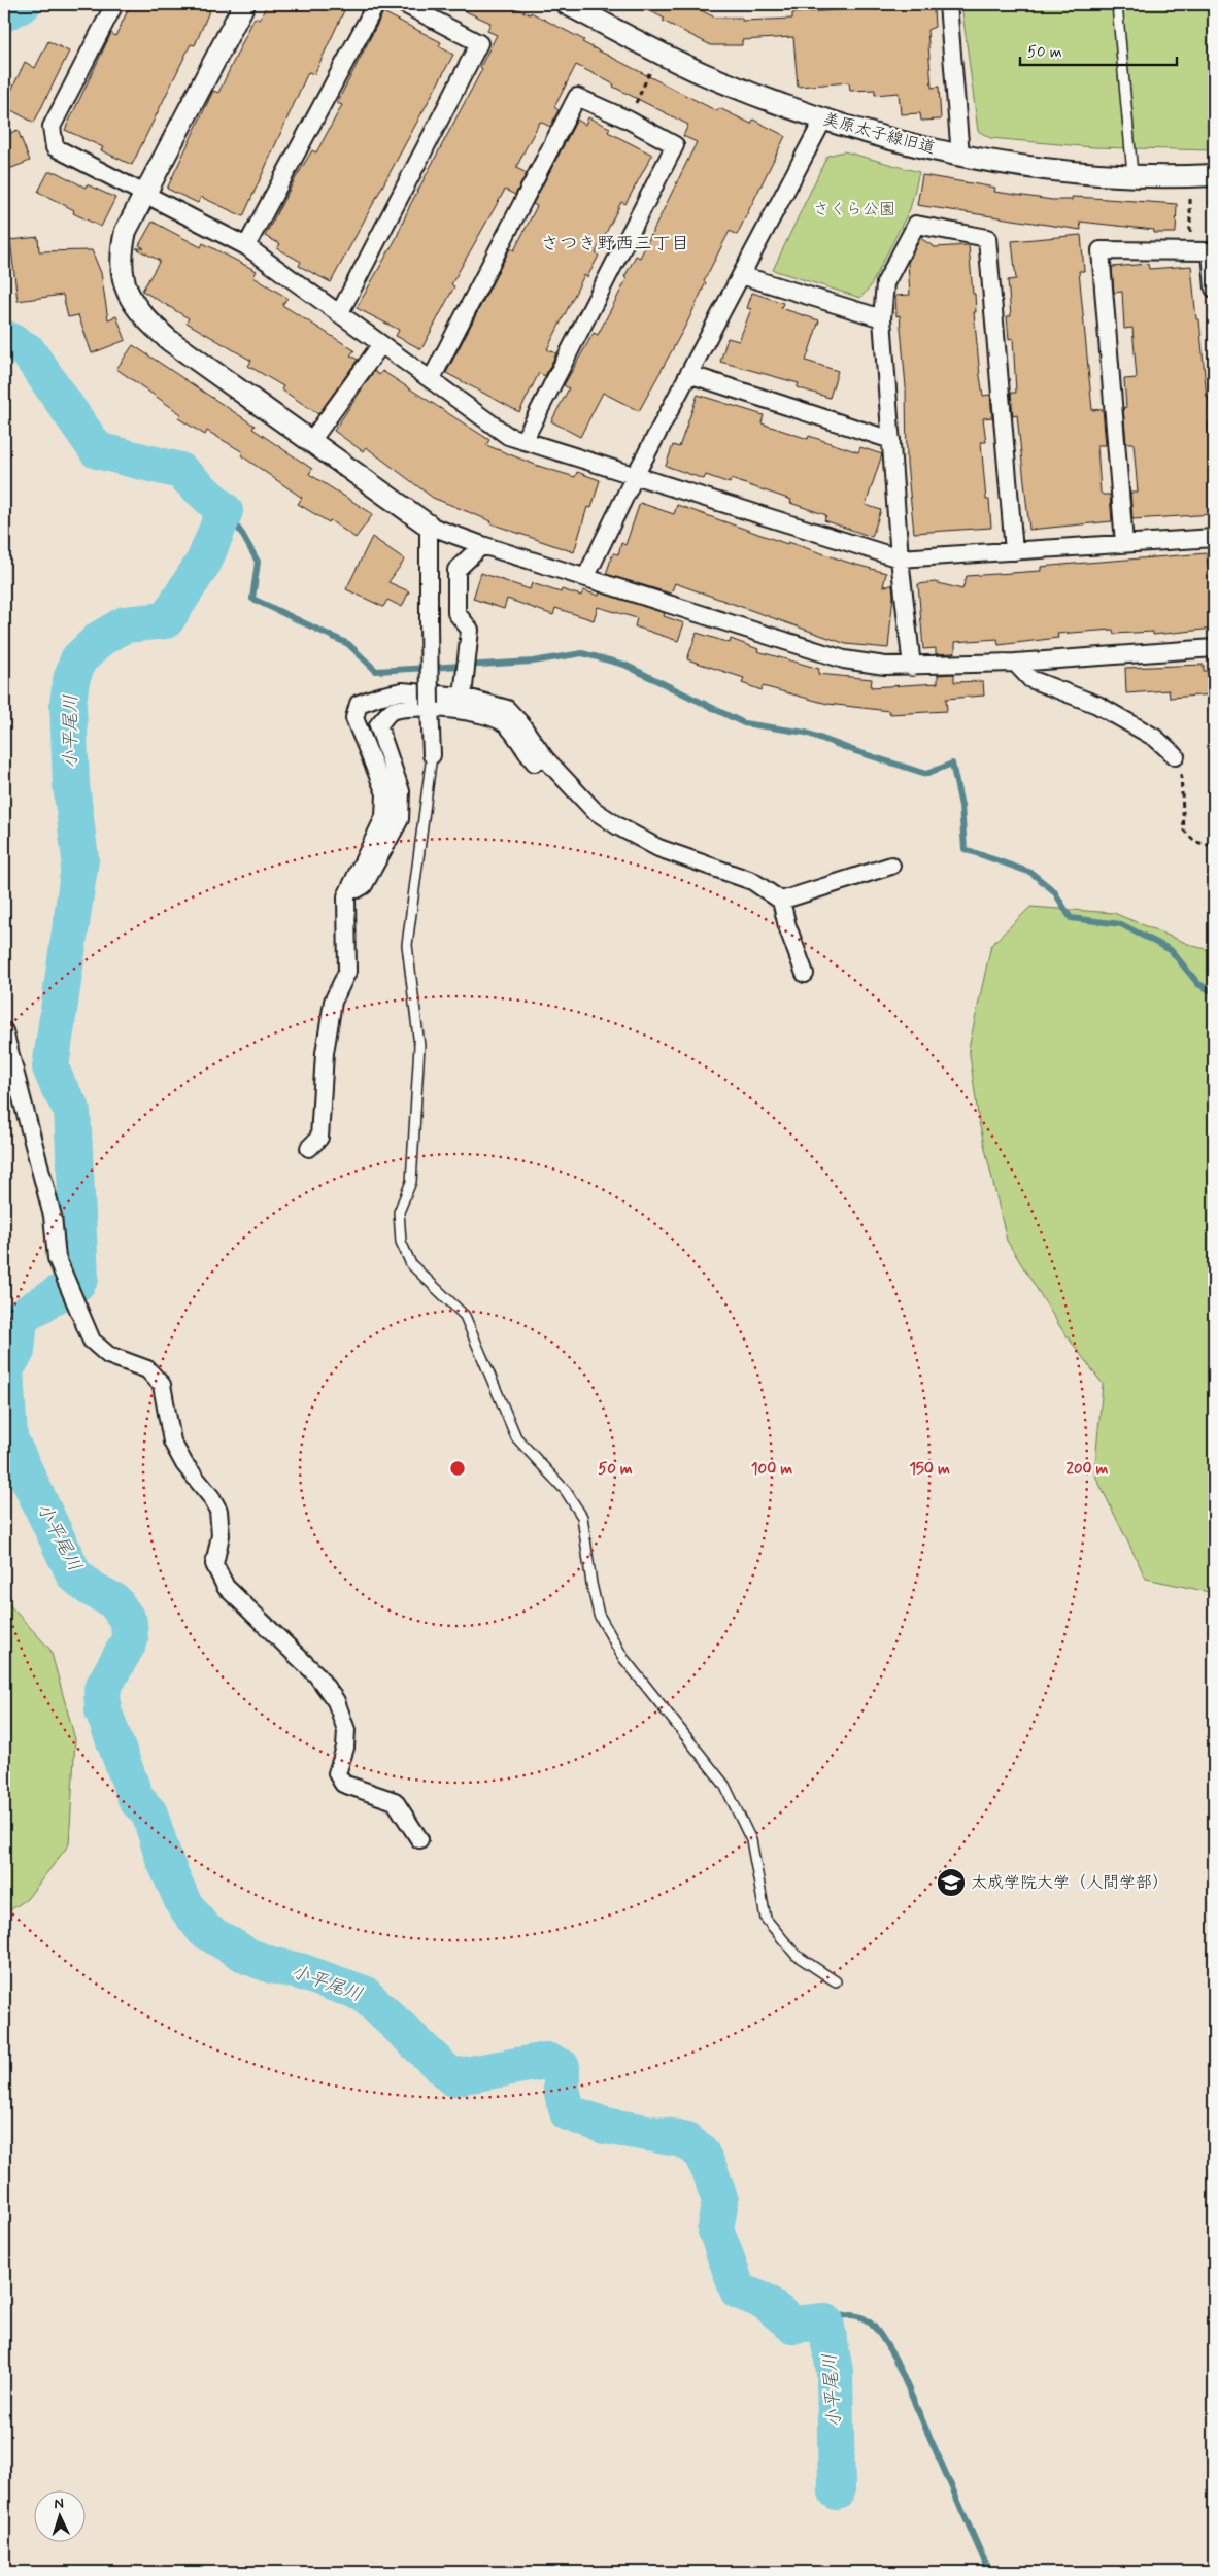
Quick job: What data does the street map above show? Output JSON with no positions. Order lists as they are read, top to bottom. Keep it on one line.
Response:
{"streets":{"street":["美原太子線旧道"]},"districts":["さつき野西三丁目"],"water":["小平尾川"],"parks":["さくら公園"],"places":{"school or university":["太成学院大学（人間学部）"]},"scale_bar":"50 m","north":"top","rings":["50 m","100 m","150 m","200 m"]}
